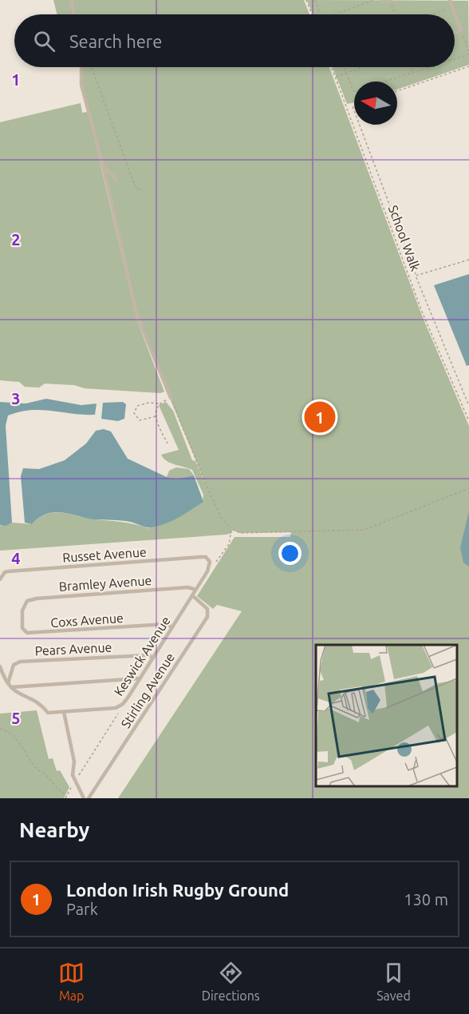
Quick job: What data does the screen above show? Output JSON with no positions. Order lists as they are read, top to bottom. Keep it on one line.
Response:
{"streets":{"lane":["Russet Avenue","Bramley Avenue","Coxs Avenue","Pears Avenue","Keswick Avenue","Stirling Avenue"],"path":["School Walk"]},"crossings":[["Russet Avenue","Keswick Avenue"],["Bramley Avenue","Coxs Avenue"],["Bramley Avenue","Keswick Avenue"],["Coxs Avenue","Keswick Avenue"],["Pears Avenue","Keswick Avenue"],["Keswick Avenue","Stirling Avenue"]],"north":"left","page":{"search":"Search here","pins":"1","heading":"Nearby","list":[{"mark":"1","name":"London Irish Rugby Ground","note":"Park","value":"130 m"}],"nav":["Map","Directions","Saved"]},"grid":{"rows":["1","2","3","4","5"]}}
